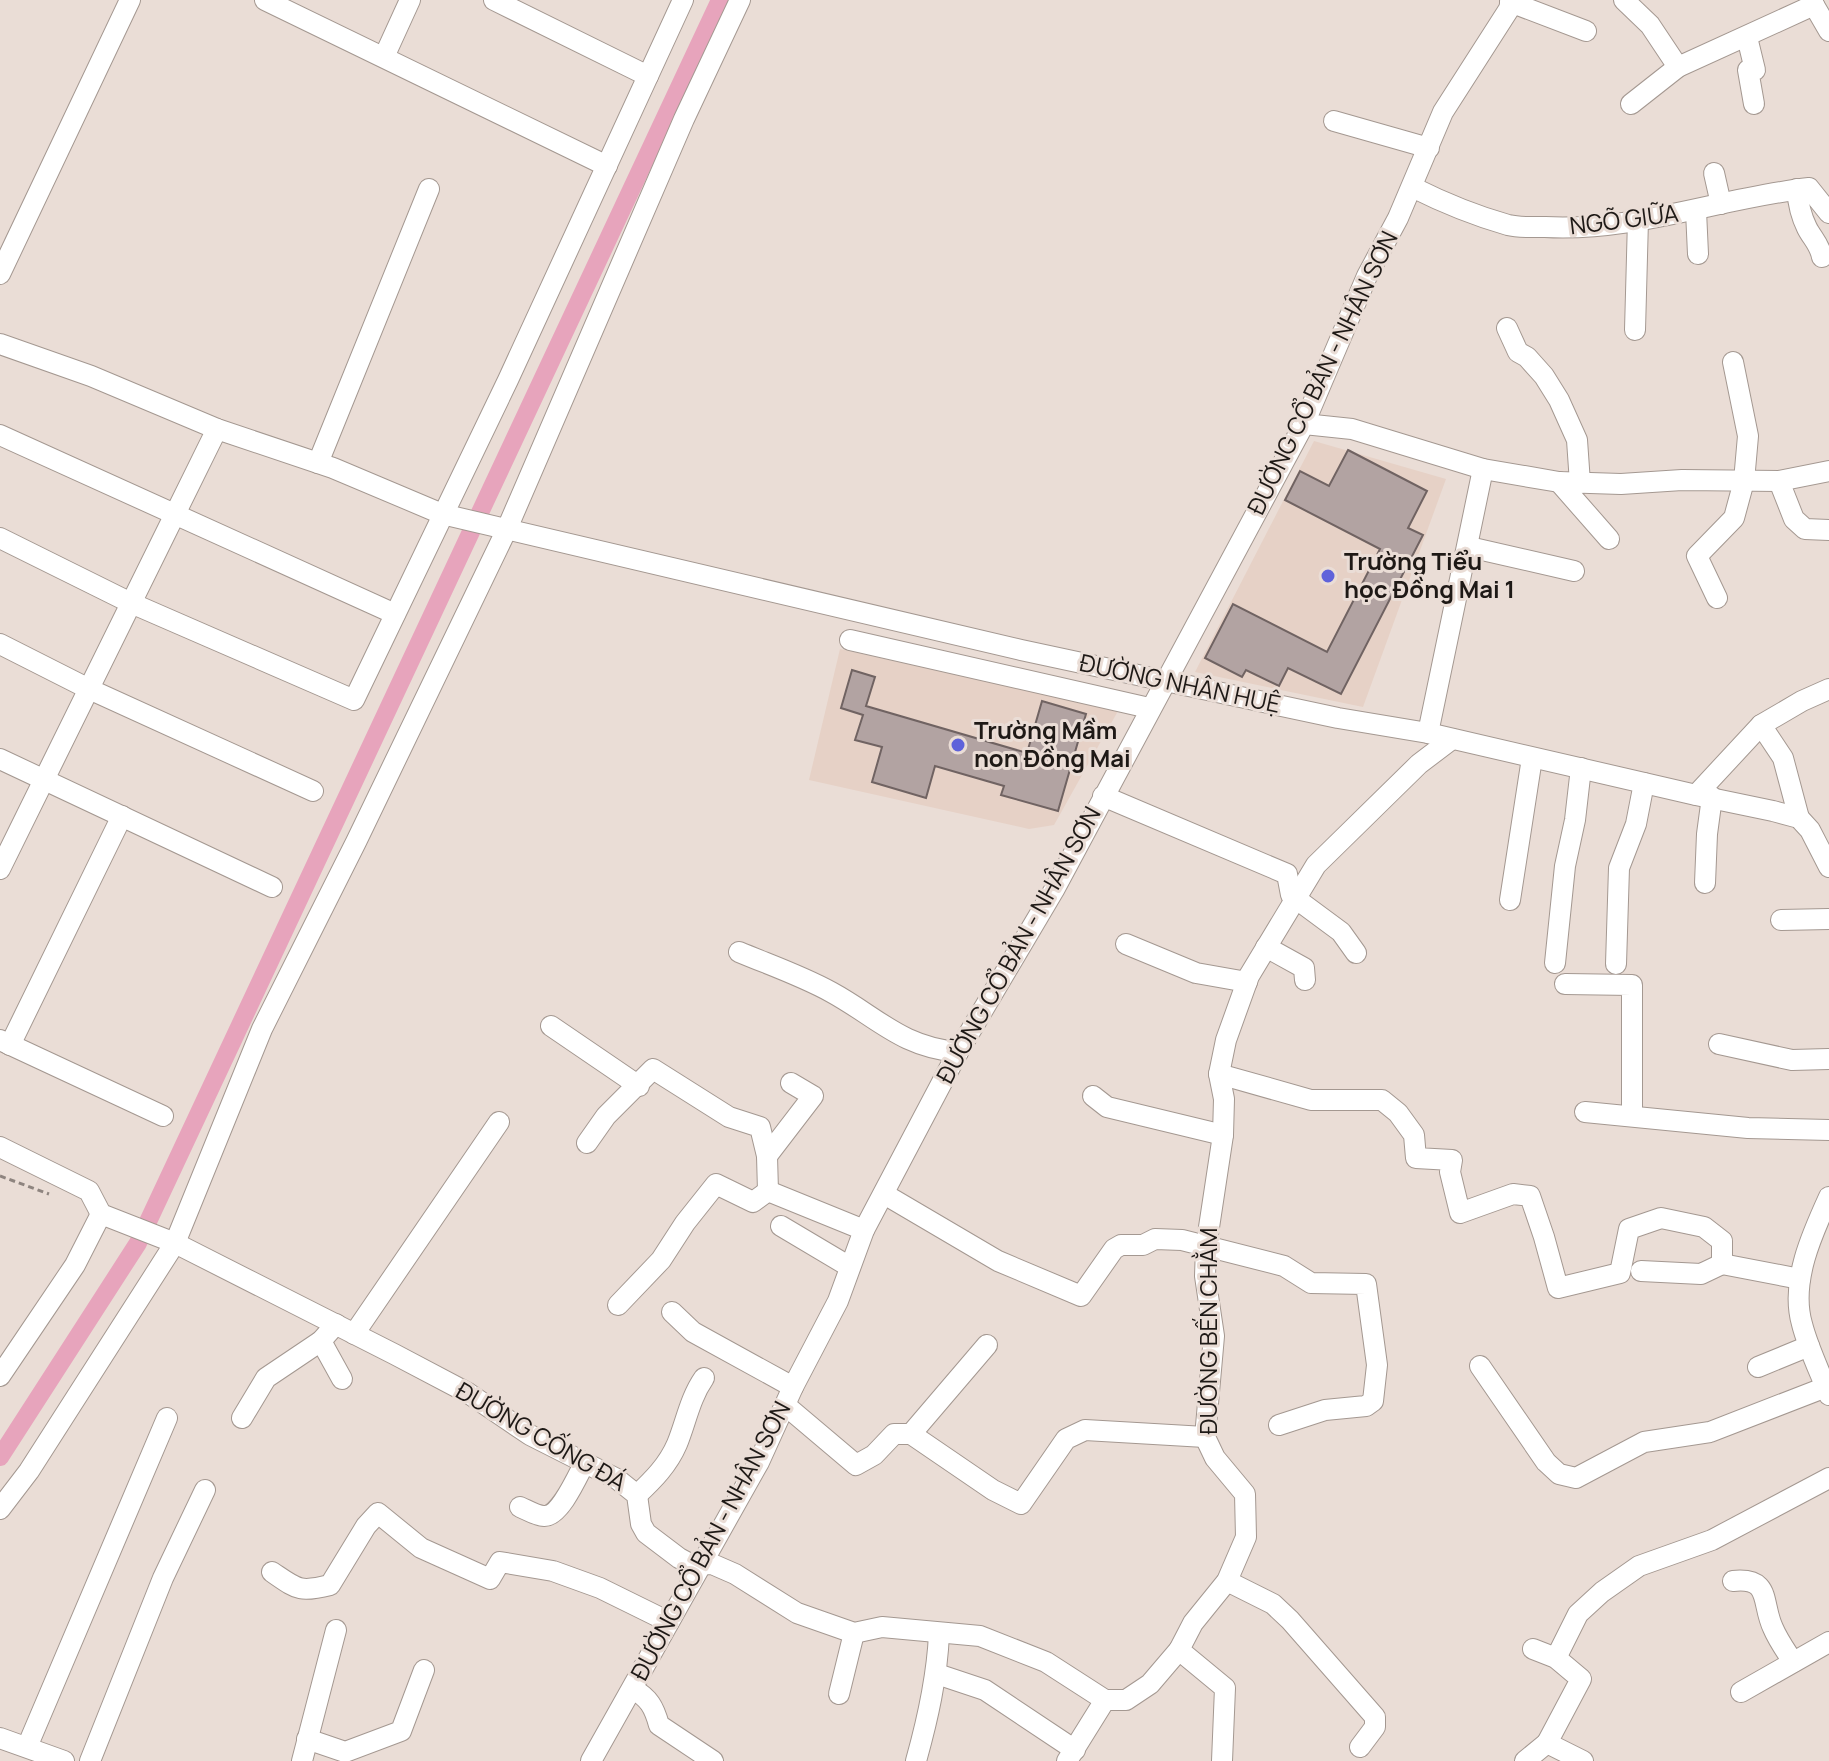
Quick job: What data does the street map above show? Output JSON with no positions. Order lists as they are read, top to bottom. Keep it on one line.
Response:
{"streets":{"street":["NGÕ GIỮA","ĐƯỜNG CỔ BẢN - NHÂN SƠN","ĐƯỜNG NHÂN HUỆ","ĐƯỜNG BẾN CHẰM","ĐƯỜNG CỐNG ĐÁ"]},"crossings":[["NGÕ GIỮA","ĐƯỜNG CỔ BẢN - NHÂN SƠN"],["ĐƯỜNG CỔ BẢN - NHÂN SƠN","ĐƯỜNG NHÂN HUỆ"],["ĐƯỜNG CỔ BẢN - NHÂN SƠN","ĐƯỜNG CỐNG ĐÁ"],["ĐƯỜNG NHÂN HUỆ","ĐƯỜNG BẾN CHẰM"]],"places":["Trường Tiểu học Đồng Mai 1","Trường Mầm non Đồng Mai"]}
